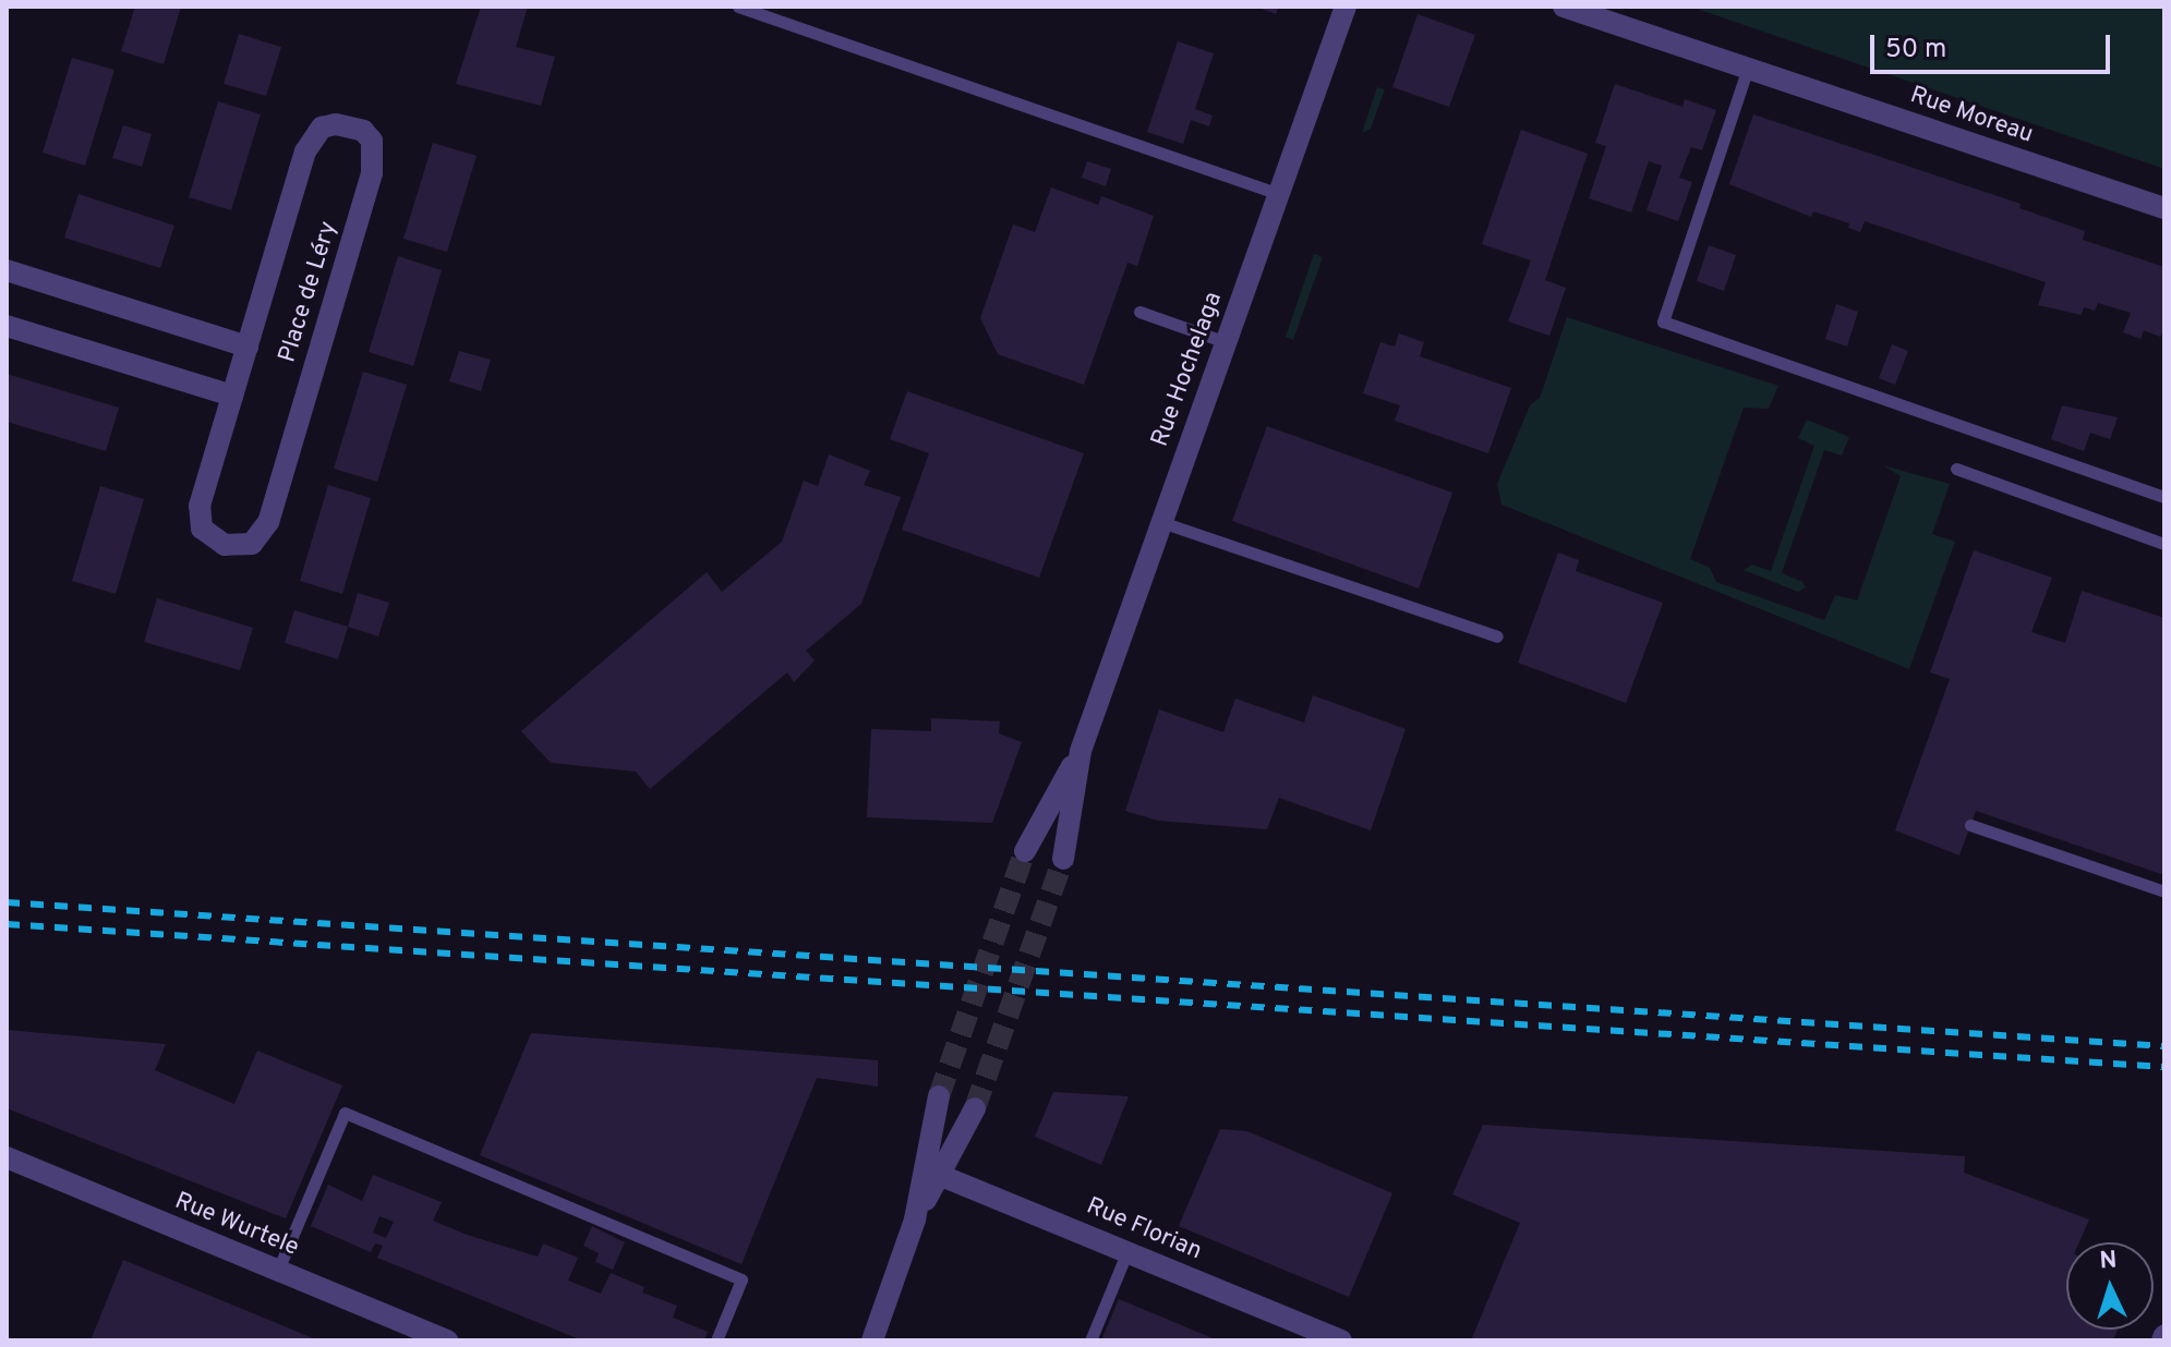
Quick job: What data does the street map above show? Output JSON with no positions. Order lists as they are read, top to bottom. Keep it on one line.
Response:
{"streets":{"street":["Rue Moreau","Place de Léry","Rue Hochelaga","Rue Wurtele","Rue Florian"]},"scale_bar":"50 m","north":"top"}
